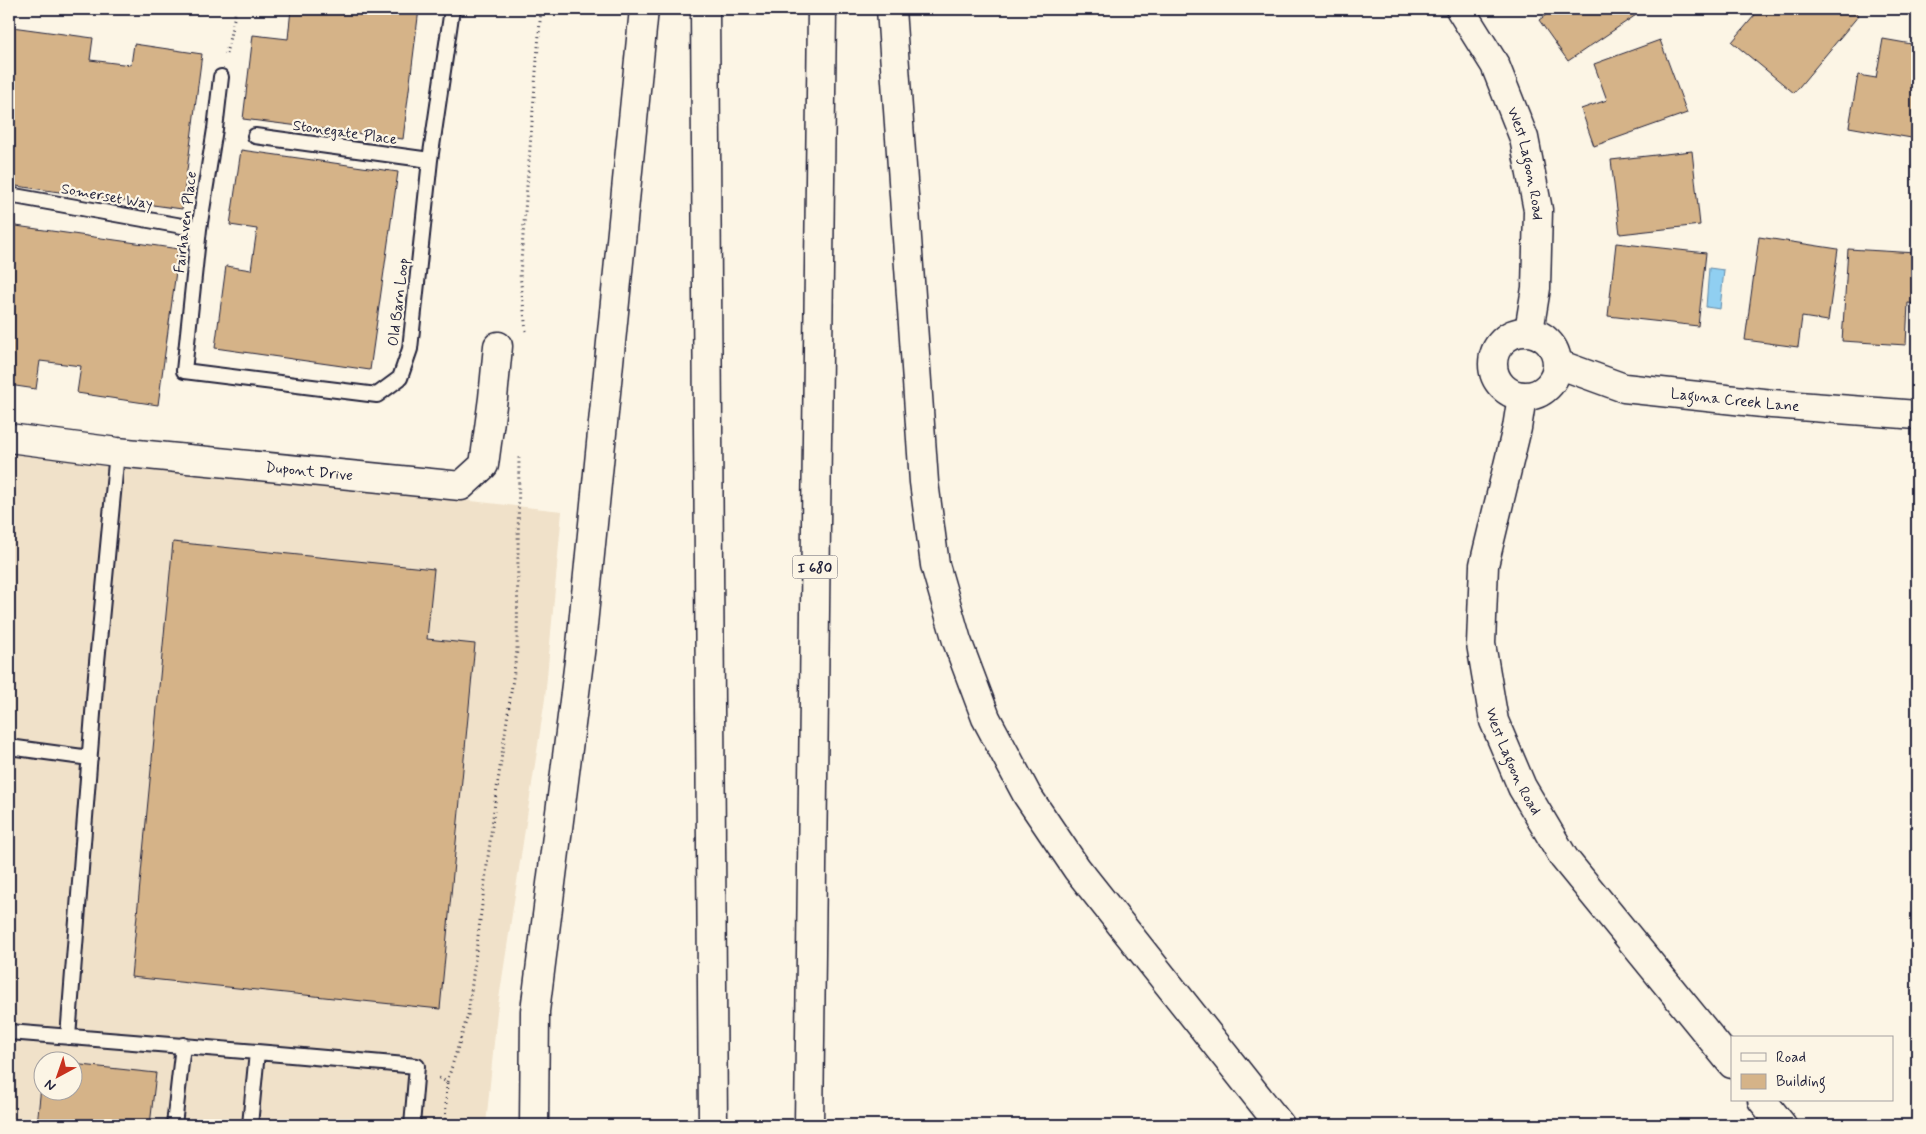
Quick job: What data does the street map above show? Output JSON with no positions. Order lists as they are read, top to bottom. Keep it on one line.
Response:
{"streets":{"main road":["West Lagoon Road","Laguna Creek Lane","Dupont Drive","I 680"],"lane":["Stonegate Place","Somerset Way","Fairhaven Place","Old Barn Loop"]},"crossings":[["Stonegate Place","Old Barn Loop"],["West Lagoon Road","Laguna Creek Lane"],["Somerset Way","Fairhaven Place"],["Fairhaven Place","Old Barn Loop"]],"legend":["Road","Building"],"north":"bottom left"}
